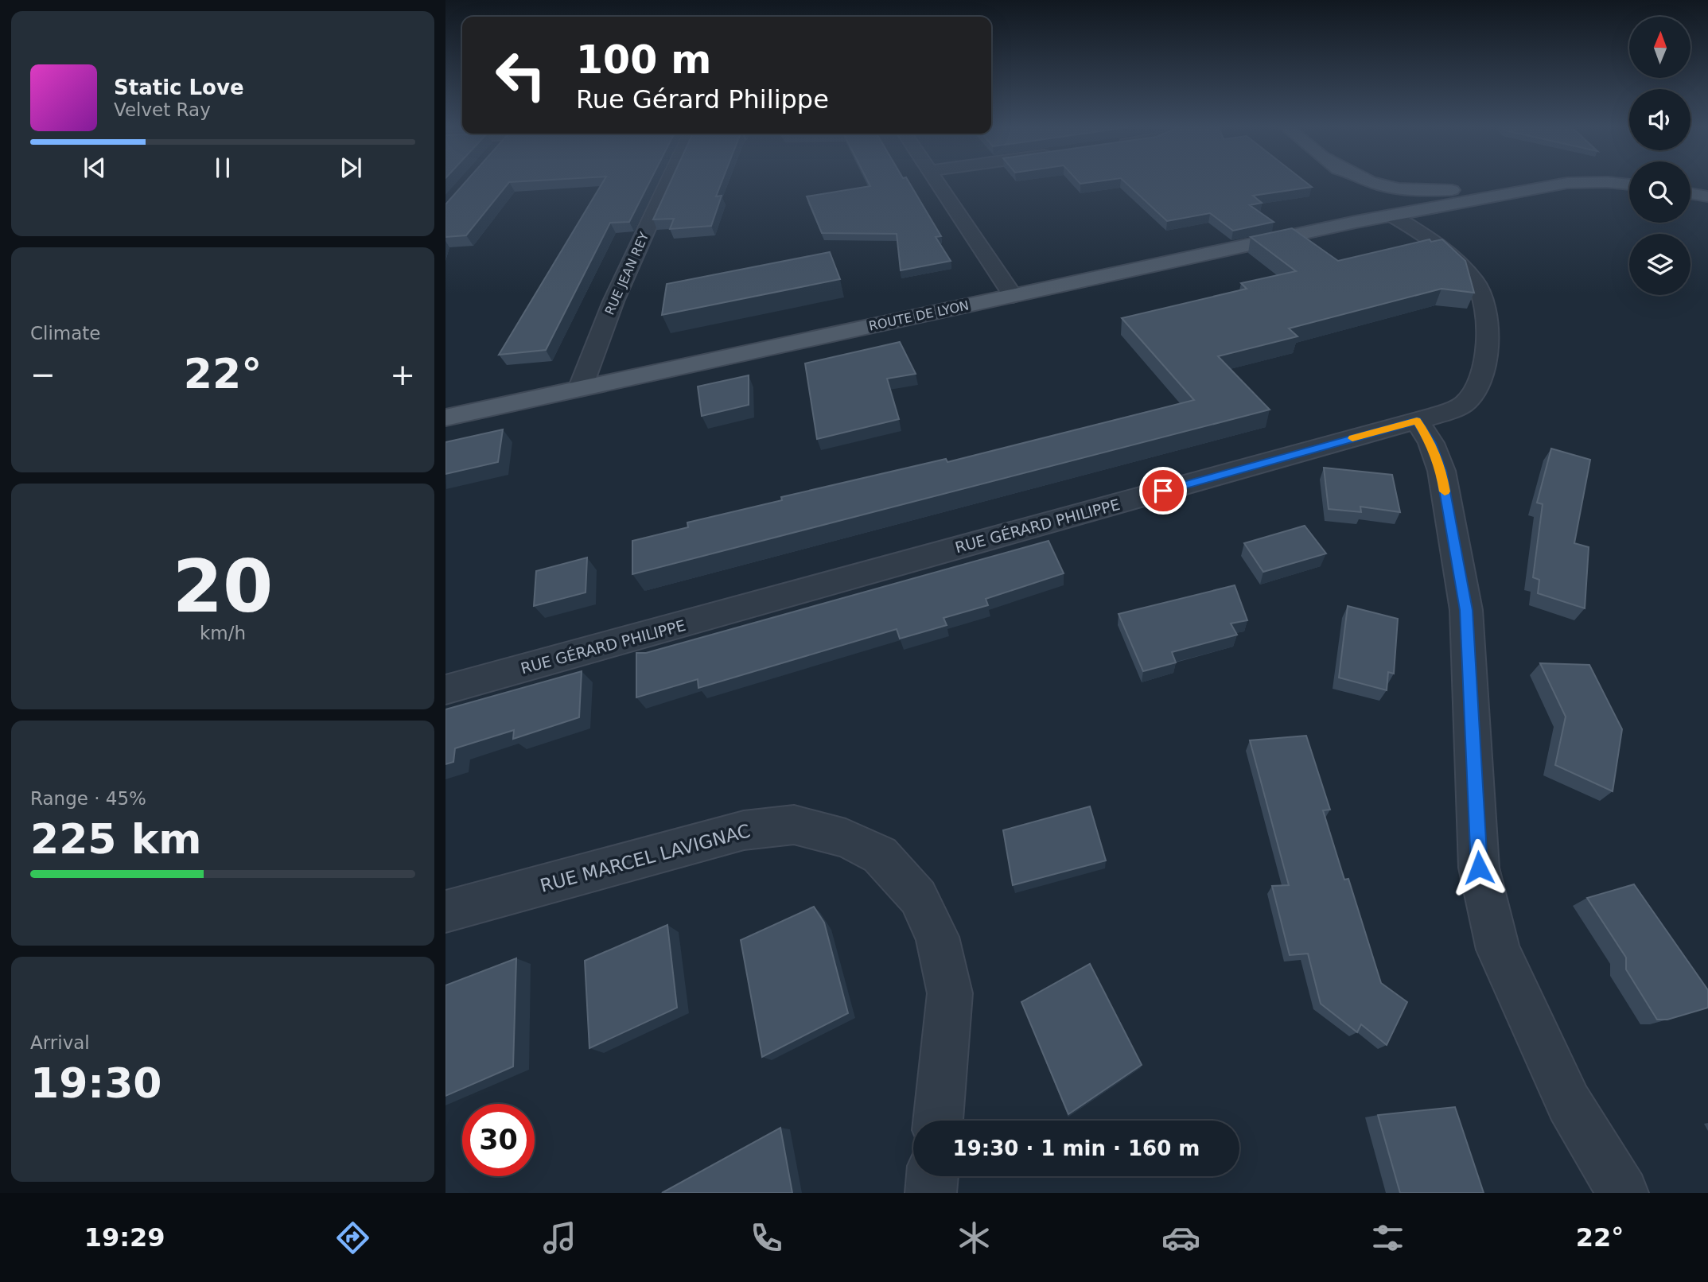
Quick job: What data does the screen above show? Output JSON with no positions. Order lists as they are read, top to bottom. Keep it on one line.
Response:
{"streets":{"main road":["ROUTE DE LYON"],"street":["RUE JEAN REY","RUE GÉRARD PHILIPPE","RUE MARCEL LAVIGNAC"]},"crossings":[["RUE JEAN REY","ROUTE DE LYON"],["ROUTE DE LYON","RUE GÉRARD PHILIPPE"]],"north":"top","page":{"turn":["100 m","Rue Gérard Philippe"],"song":["Static Love","Velvet Ray"],"tile":["Climate",["20","km/h"],["Range · 45%","225 km"],["Arrival","19:30"]],"heat":["−","22°","+"],"limit":"30","trip":"19:30 · 1 min · 160 m","tabs":["19:29","22°"]}}
